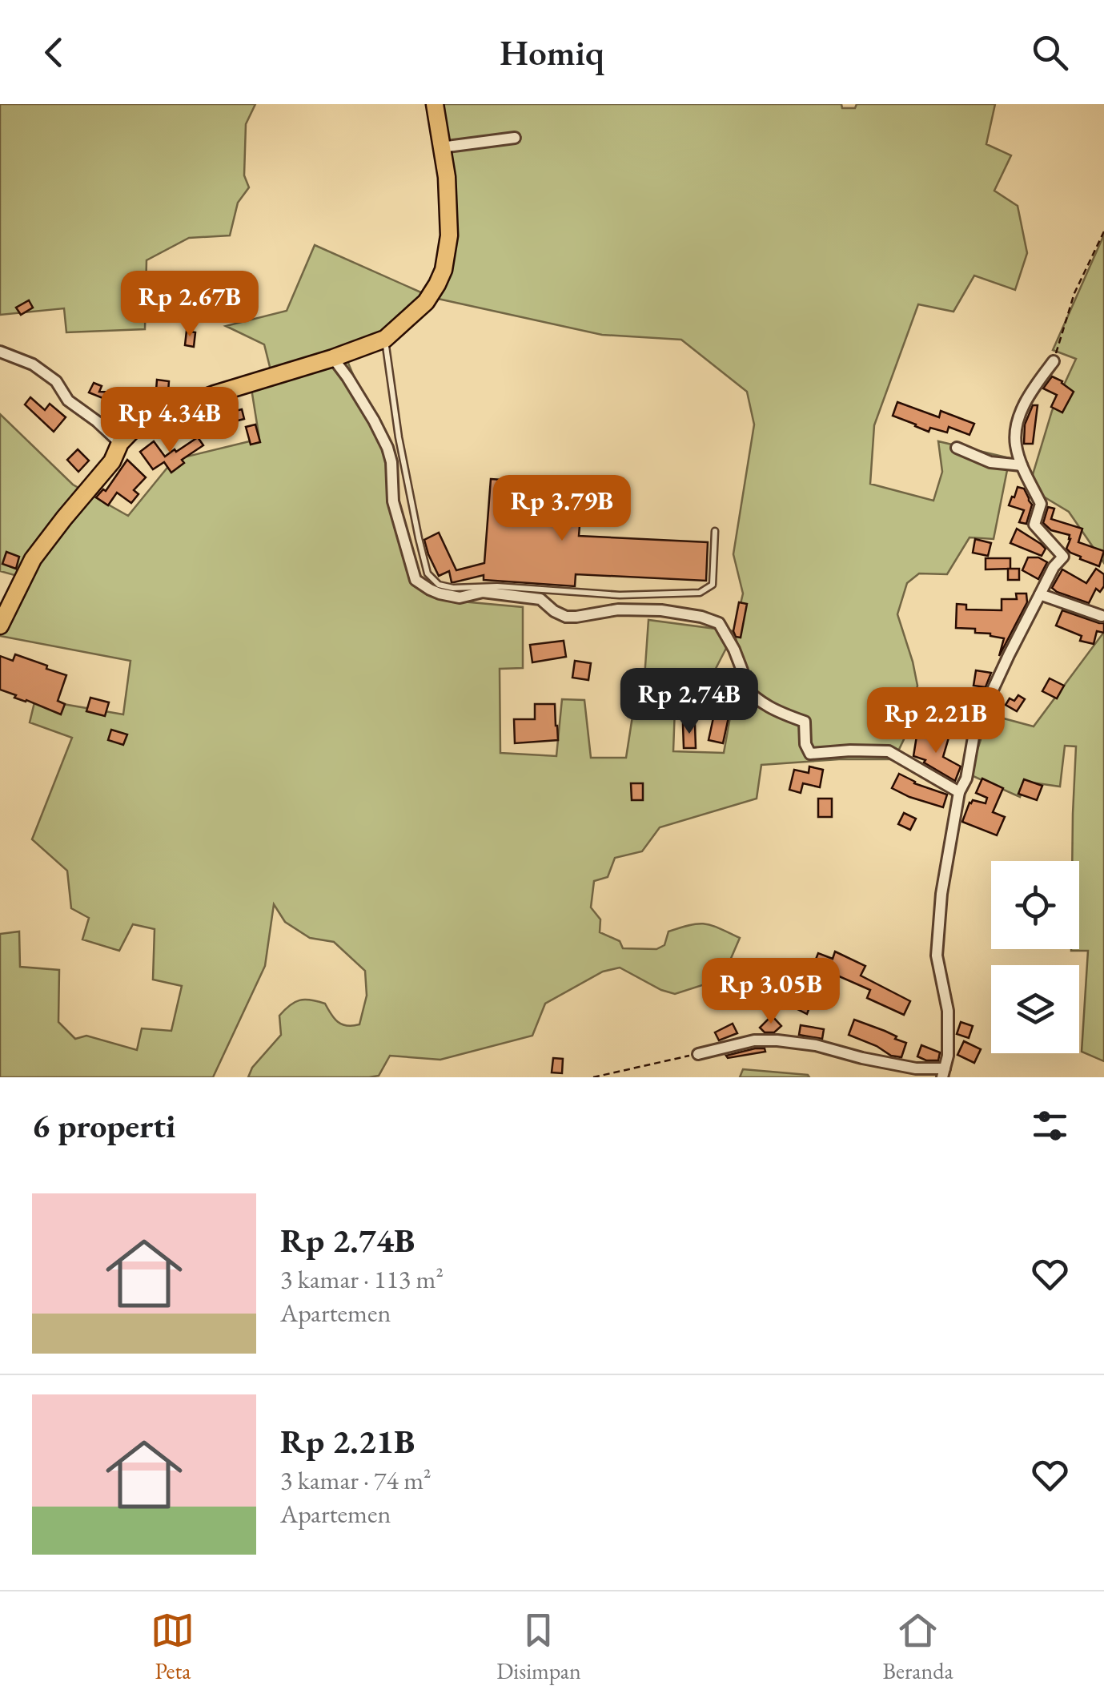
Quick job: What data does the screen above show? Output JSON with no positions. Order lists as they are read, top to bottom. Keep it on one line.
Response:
{"page":{"header":"Homiq","price":["Rp 2.67B","Rp 4.34B","Rp 3.79B","Rp 2.74B","Rp 2.21B","Rp 3.05B"],"heading":"6 properti","list":[{"name":"Rp 2.74B","note":"3 kamar · 113 m² · Apartemen"},{"name":"Rp 2.21B","note":"3 kamar · 74 m² · Apartemen"}],"tabs":["Peta","Disimpan","Beranda"]}}
